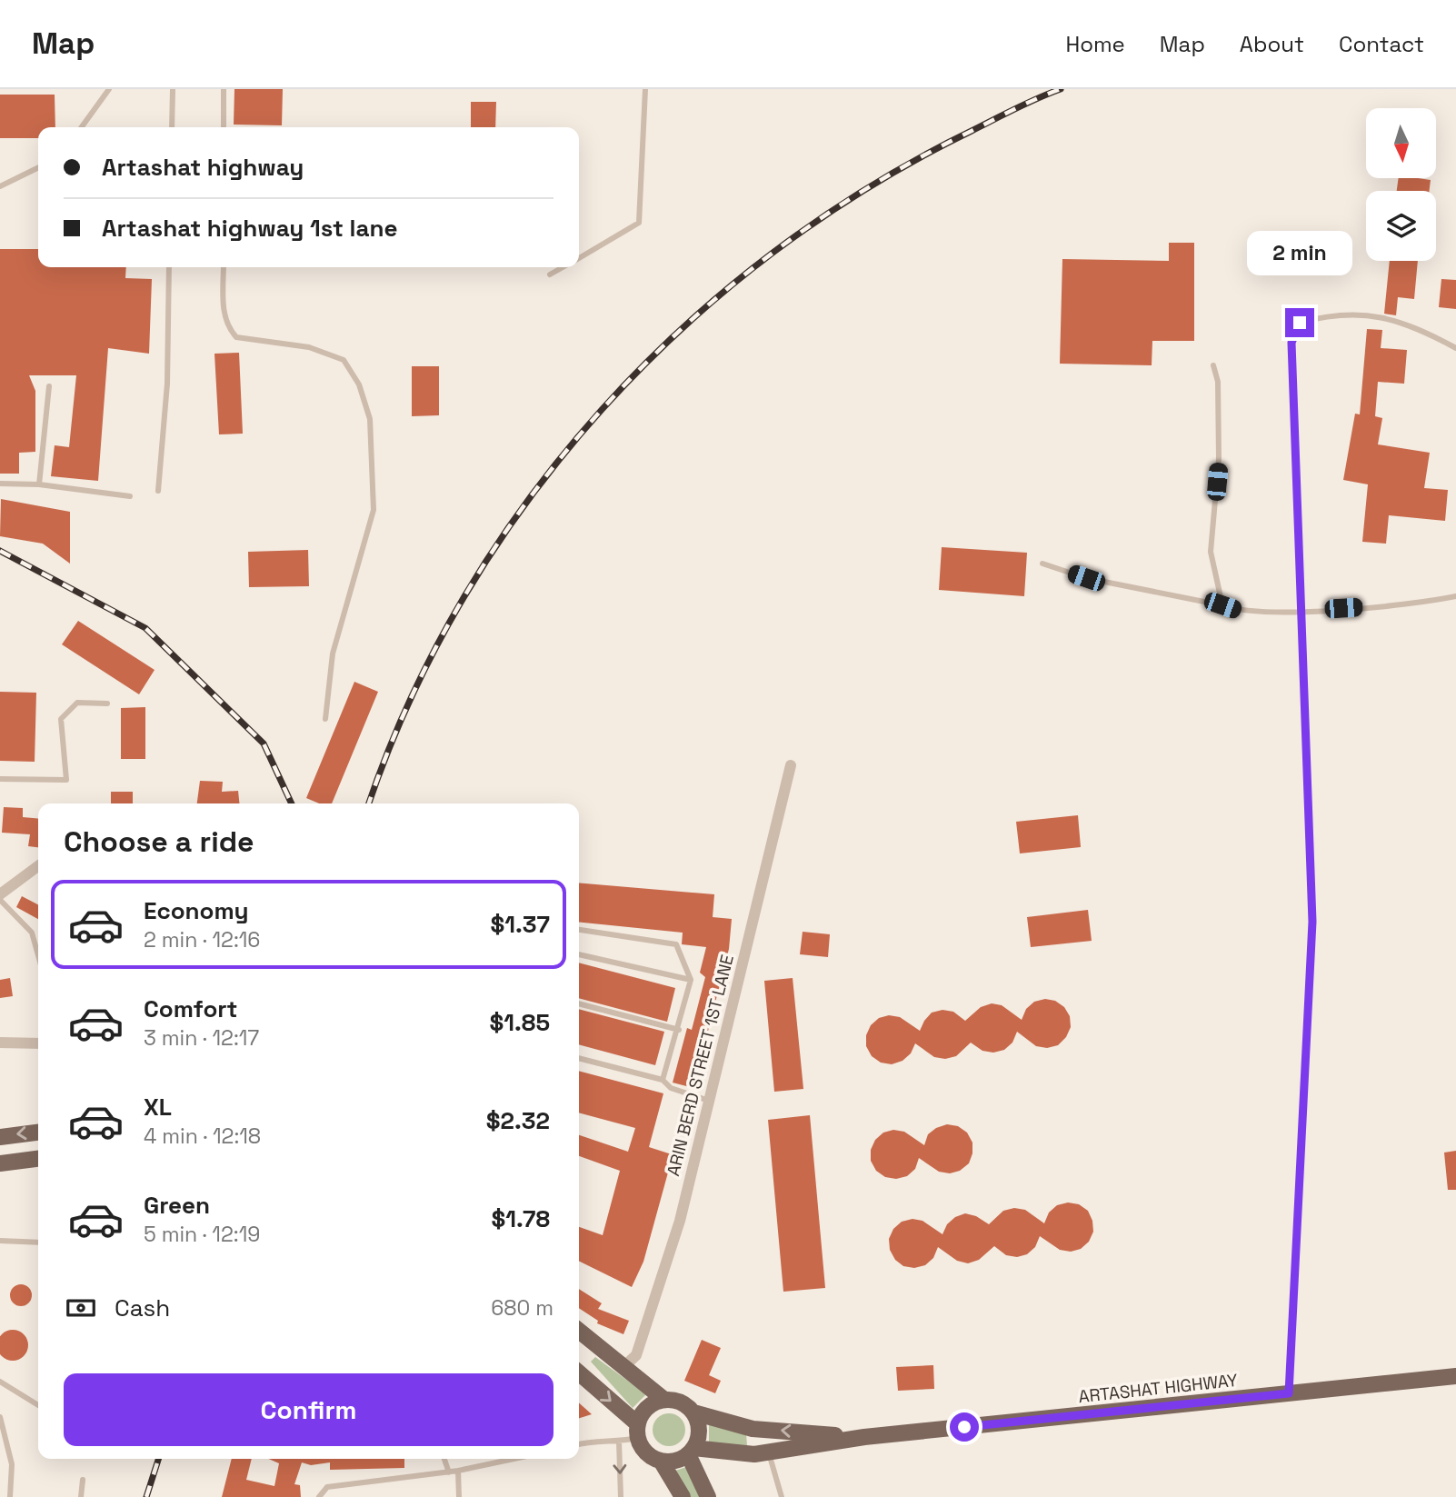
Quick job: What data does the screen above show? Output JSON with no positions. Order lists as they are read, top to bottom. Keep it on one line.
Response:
{"streets":{"main road":["ARTASHAT HIGHWAY"],"street":["ARIN BERD STREET 1ST LANE"]},"north":"bottom","page":{"header":"Map","nav":["Home","Map","About","Contact"],"banner":["Artashat highway","Artashat highway 1st lane"],"bubble":"2 min","heading":"Choose a ride","list":[{"name":"Economy","note":"2 min · 12:16","value":"$1.37"},{"name":"Comfort","note":"3 min · 12:17","value":"$1.85"},{"name":"XL","note":"4 min · 12:18","value":"$2.32"},{"name":"Green","note":"5 min · 12:19","value":"$1.78"}],"pay":["Cash","680 m"],"buttons":"Confirm"}}
